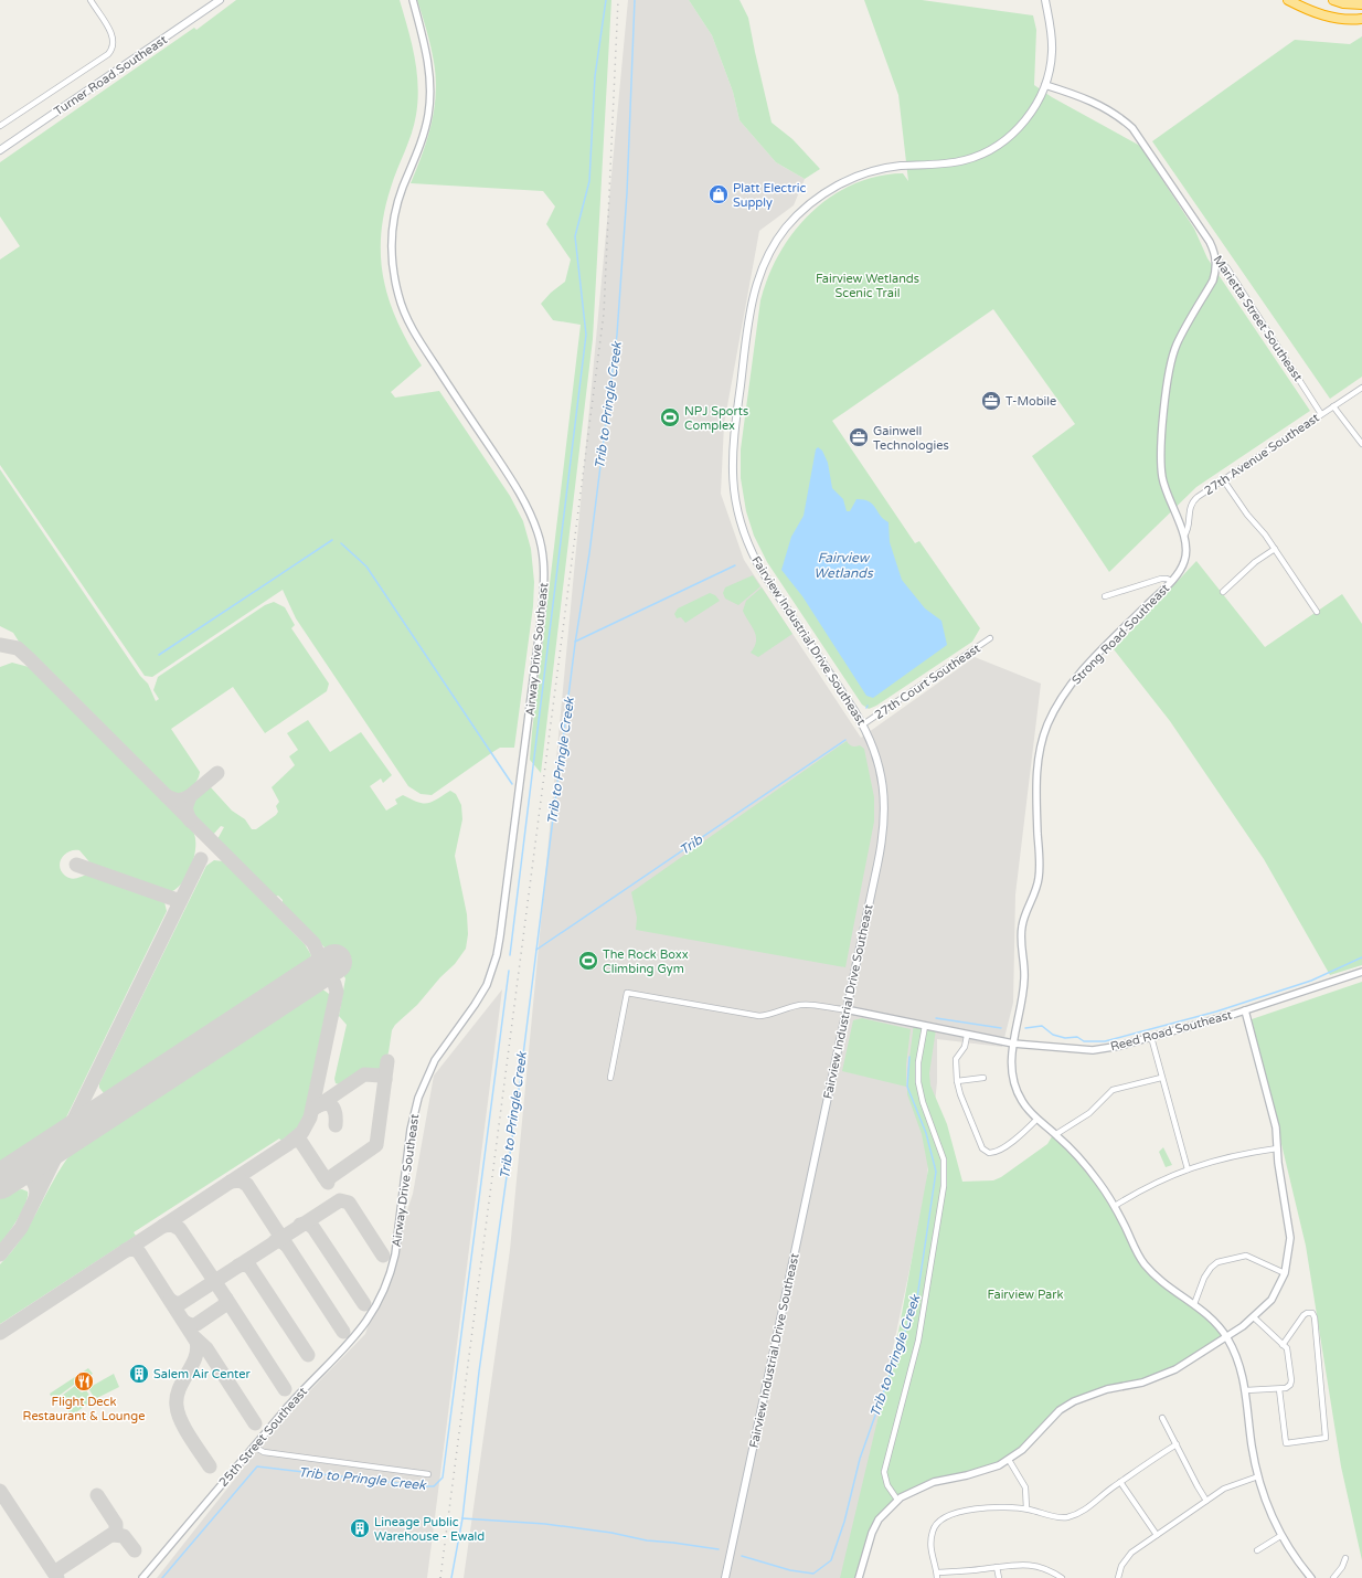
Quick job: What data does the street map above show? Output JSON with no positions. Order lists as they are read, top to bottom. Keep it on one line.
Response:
{"streets":{"main road":["Turner Road Southeast","Fairview Industrial Drive Southeast"],"street":["Marietta Street Southeast","27th Avenue Southeast","Strong Road Southeast","Airway Drive Southeast","27th Court Southeast","Reed Road Southeast","25th Street Southeast"]},"crossings":[["Marietta Street Southeast","27th Avenue Southeast"],["Marietta Street Southeast","Strong Road Southeast"],["Marietta Street Southeast","Fairview Industrial Drive Southeast"],["27th Avenue Southeast","Strong Road Southeast"],["Strong Road Southeast","Reed Road Southeast"],["Fairview Industrial Drive Southeast","27th Court Southeast"],["Fairview Industrial Drive Southeast","Reed Road Southeast"],["Airway Drive Southeast","25th Street Southeast"]],"water":["Trib to Pringle Creek","Fairview Wetlands","Trib"],"parks":["Fairview Wetlands Scenic Trail","Fairview Park"],"places":{"shop":["Platt Electric Supply"],"office":["T-Mobile","Gainwell Technologies"],"sports":["NPJ Sports Complex","The Rock Boxx Climbing Gym"],"building":["Salem Air Center","Lineage Public Warehouse - Ewald"],"restaurant":["Flight Deck Restaurant & Lounge"]}}
